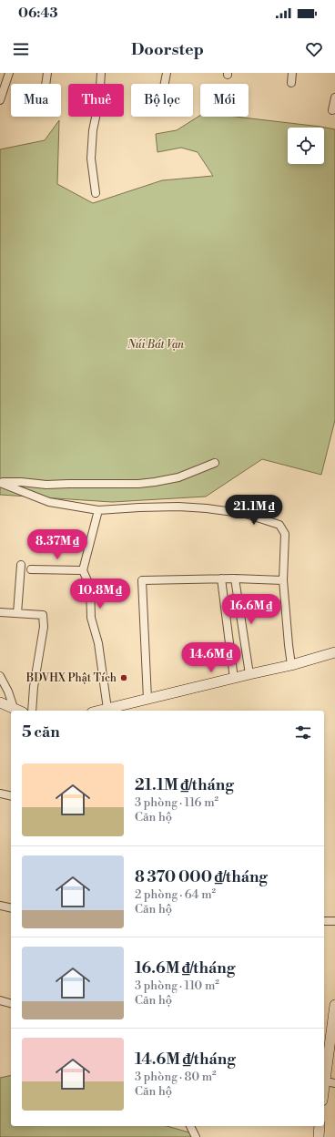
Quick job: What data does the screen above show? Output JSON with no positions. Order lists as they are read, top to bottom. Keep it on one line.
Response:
{"parks":["Núi Bát Vạn"],"places":["BDVHX Phật Tích"],"page":{"status":"06:43","header":"Doorstep","chip":["Mua","Thuê","Bộ lọc","Mới"],"price":["21.1M ₫","8.37M ₫","10.8M ₫","16.6M ₫","14.6M ₫"],"heading":"5 căn","list":[{"name":"21.1M ₫/tháng","note":"3 phòng · 116 m² · Căn hộ"},{"name":"8 370 000 ₫/tháng","note":"2 phòng · 64 m² · Căn hộ"},{"name":"16.6M ₫/tháng","note":"3 phòng · 110 m² · Căn hộ"},{"name":"14.6M ₫/tháng","note":"3 phòng · 80 m² · Căn hộ"}]}}
